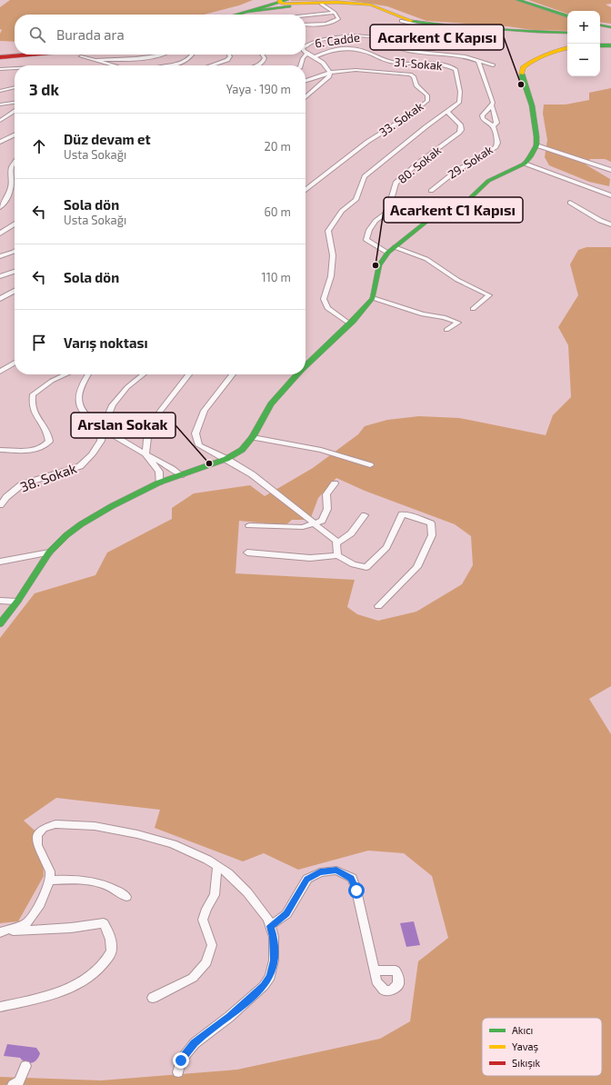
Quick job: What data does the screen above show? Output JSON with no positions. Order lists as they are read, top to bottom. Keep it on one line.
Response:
{"streets":{"street":["6. Cadde","31. Sokak","33. Sokak","29. Sokak","80. Sokak","38. Sokak"]},"crossings":[["6. Cadde","31. Sokak"],["6. Cadde","33. Sokak"],["6. Cadde","29. Sokak"],["31. Sokak","80. Sokak"]],"places":["Acarkent C Kapısı","Acarkent C1 Kapısı","Arslan Sokak"],"legend":["Akıcı","Yavaş","Sıkışık"],"page":{"map_buttons":["+","−"],"search":"Burada ara","heading":["3 dk","Yaya · 190 m"],"list":[["Düz devam et","Usta Sokağı","20 m"],["Sola dön","Usta Sokağı","60 m"],["Sola dön","110 m"],"Varış noktası"]}}
